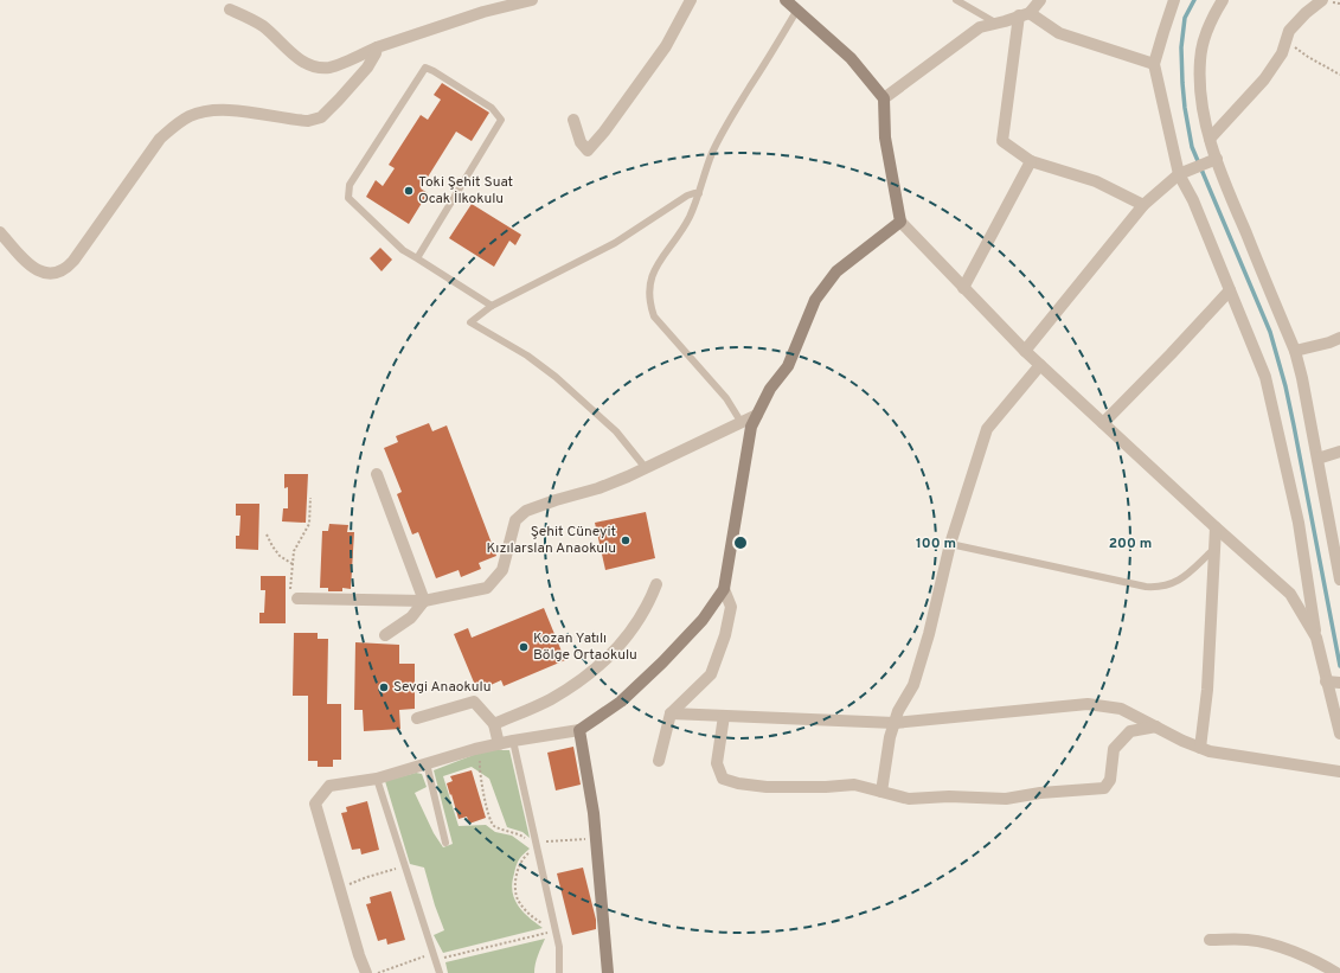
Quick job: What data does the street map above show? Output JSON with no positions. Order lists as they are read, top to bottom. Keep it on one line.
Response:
{"places":["Toki Şehit Suat Ocak İlkokulu","Şehit Cüneyit Kızılarslan Anaokulu","Kozan Yatılı Bölge Ortaokulu","Sevgi Anaokulu"],"rings":["100 m","200 m"]}
